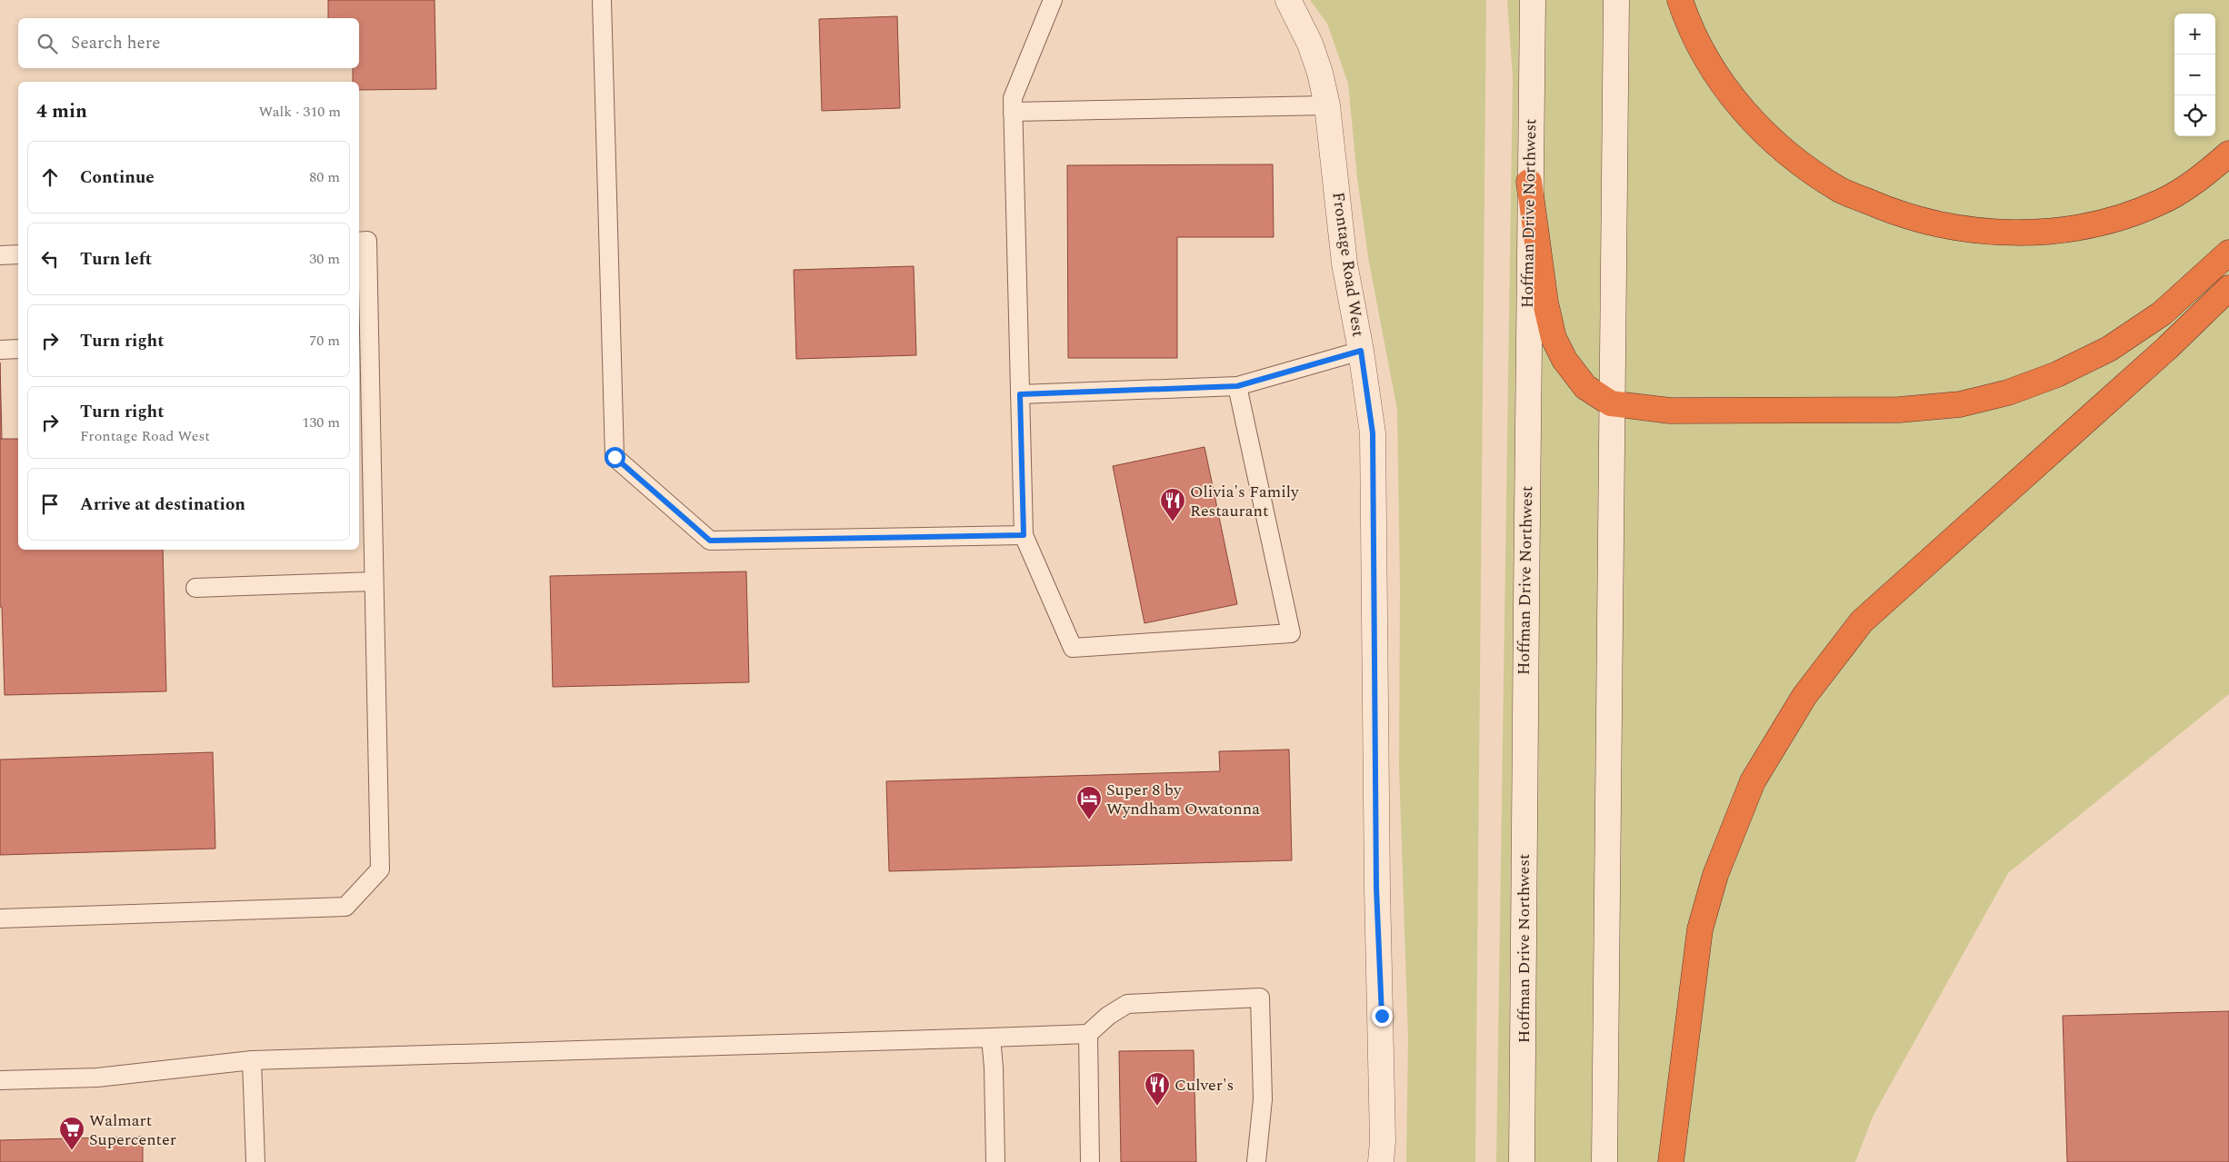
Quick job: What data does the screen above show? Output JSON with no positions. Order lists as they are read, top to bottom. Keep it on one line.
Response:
{"streets":{"main road":["Hoffman Drive Northwest","Frontage Road West"]},"places":{"restaurant":["Olivia's Family Restaurant","Culver's"],"hotel":["Super 8 by Wyndham Owatonna"],"supermarket":["Walmart Supercenter"]},"page":{"map_buttons":["+","−"],"search":"Search here","heading":["4 min","Walk · 310 m"],"list":[["Continue","80 m"],["Turn left","30 m"],["Turn right","70 m"],["Turn right","Frontage Road West","130 m"],"Arrive at destination"]}}
